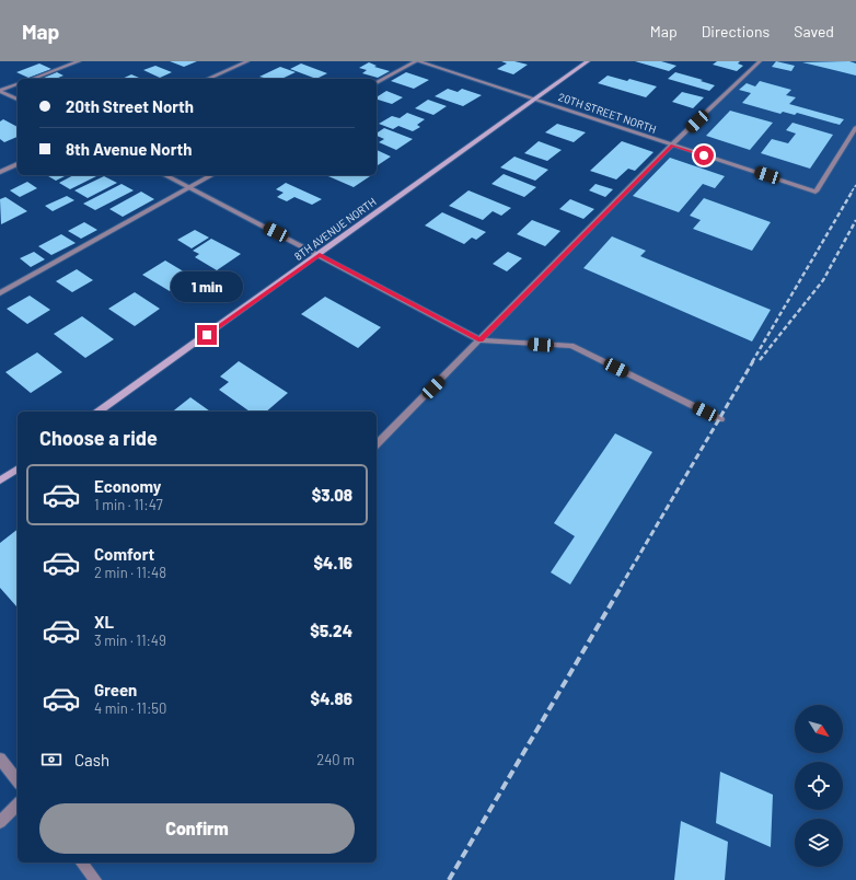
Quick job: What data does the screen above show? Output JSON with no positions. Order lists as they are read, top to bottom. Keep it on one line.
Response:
{"streets":{"street":["20TH STREET NORTH","8TH AVENUE NORTH"]},"crossings":[["20TH STREET NORTH","8TH AVENUE NORTH"]],"north":"bottom right","page":{"header":"Map","nav":["Map","Directions","Saved"],"banner":["20th Street North","8th Avenue North"],"bubble":"1 min","heading":"Choose a ride","list":[{"name":"Economy","note":"1 min · 11:47","value":"$3.08"},{"name":"Comfort","note":"2 min · 11:48","value":"$4.16"},{"name":"XL","note":"3 min · 11:49","value":"$5.24"},{"name":"Green","note":"4 min · 11:50","value":"$4.86"}],"pay":["Cash","240 m"],"buttons":"Confirm"}}
